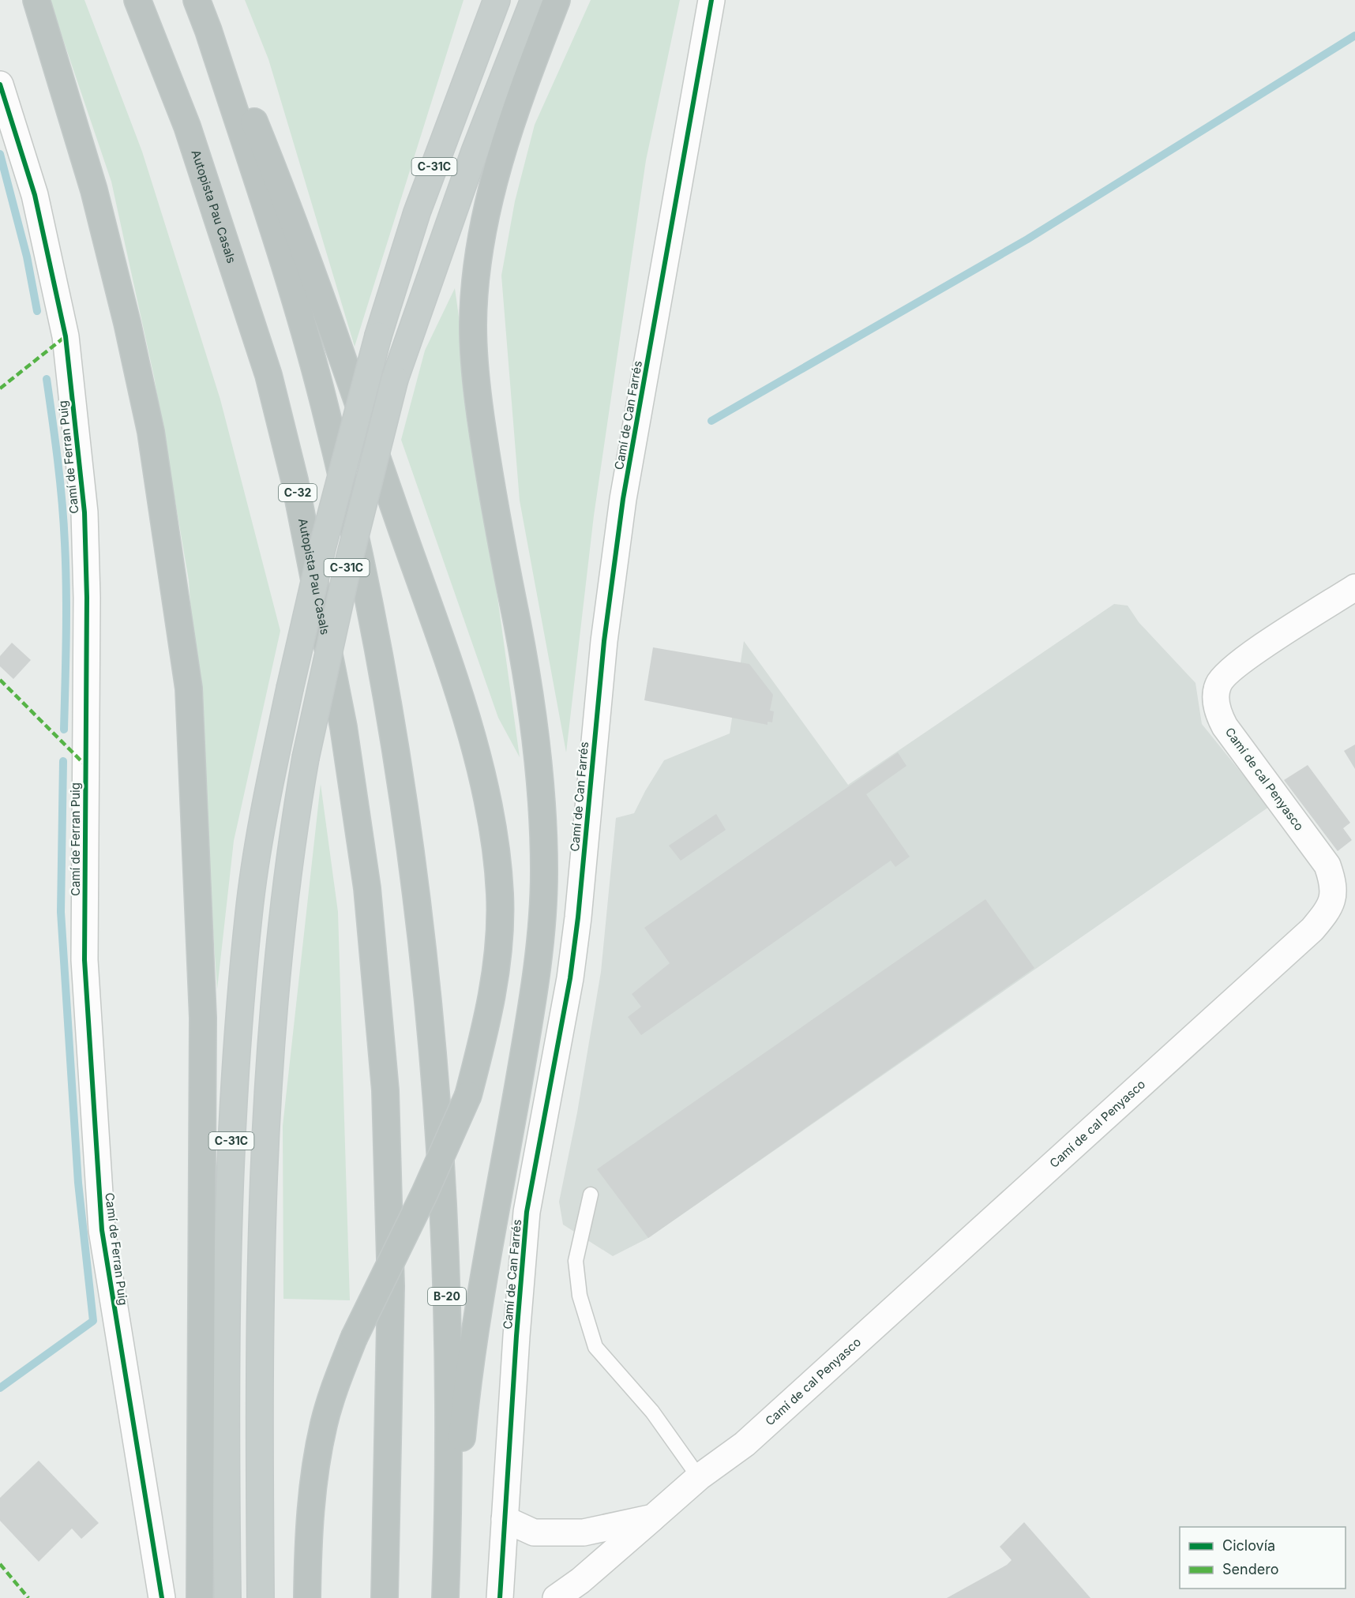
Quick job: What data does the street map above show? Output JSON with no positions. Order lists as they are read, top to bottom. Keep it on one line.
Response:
{"streets":{"highway":["C-31C","Autopista Pau Casals","C-32","B-20"],"street":["Camí de Can Farrés","Camí de Ferran Puig","Camí de cal Penyasco"]},"legend":["Ciclovía","Sendero"]}
